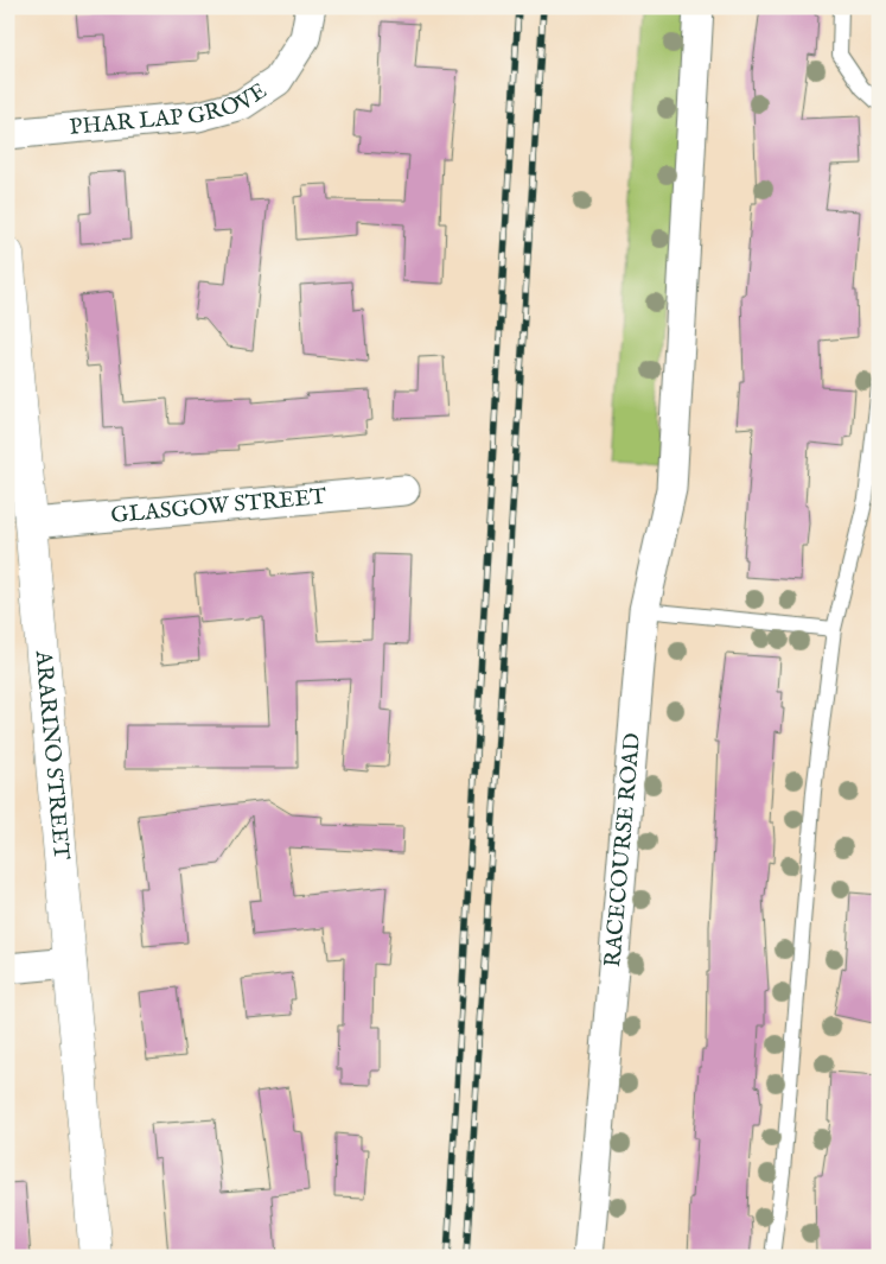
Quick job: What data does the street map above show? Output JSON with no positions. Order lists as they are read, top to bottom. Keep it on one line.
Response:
{"streets":{"street":["PHAR LAP GROVE","GLASGOW STREET","ARARINO STREET","RACECOURSE ROAD"]},"crossings":[["GLASGOW STREET","ARARINO STREET"]]}
